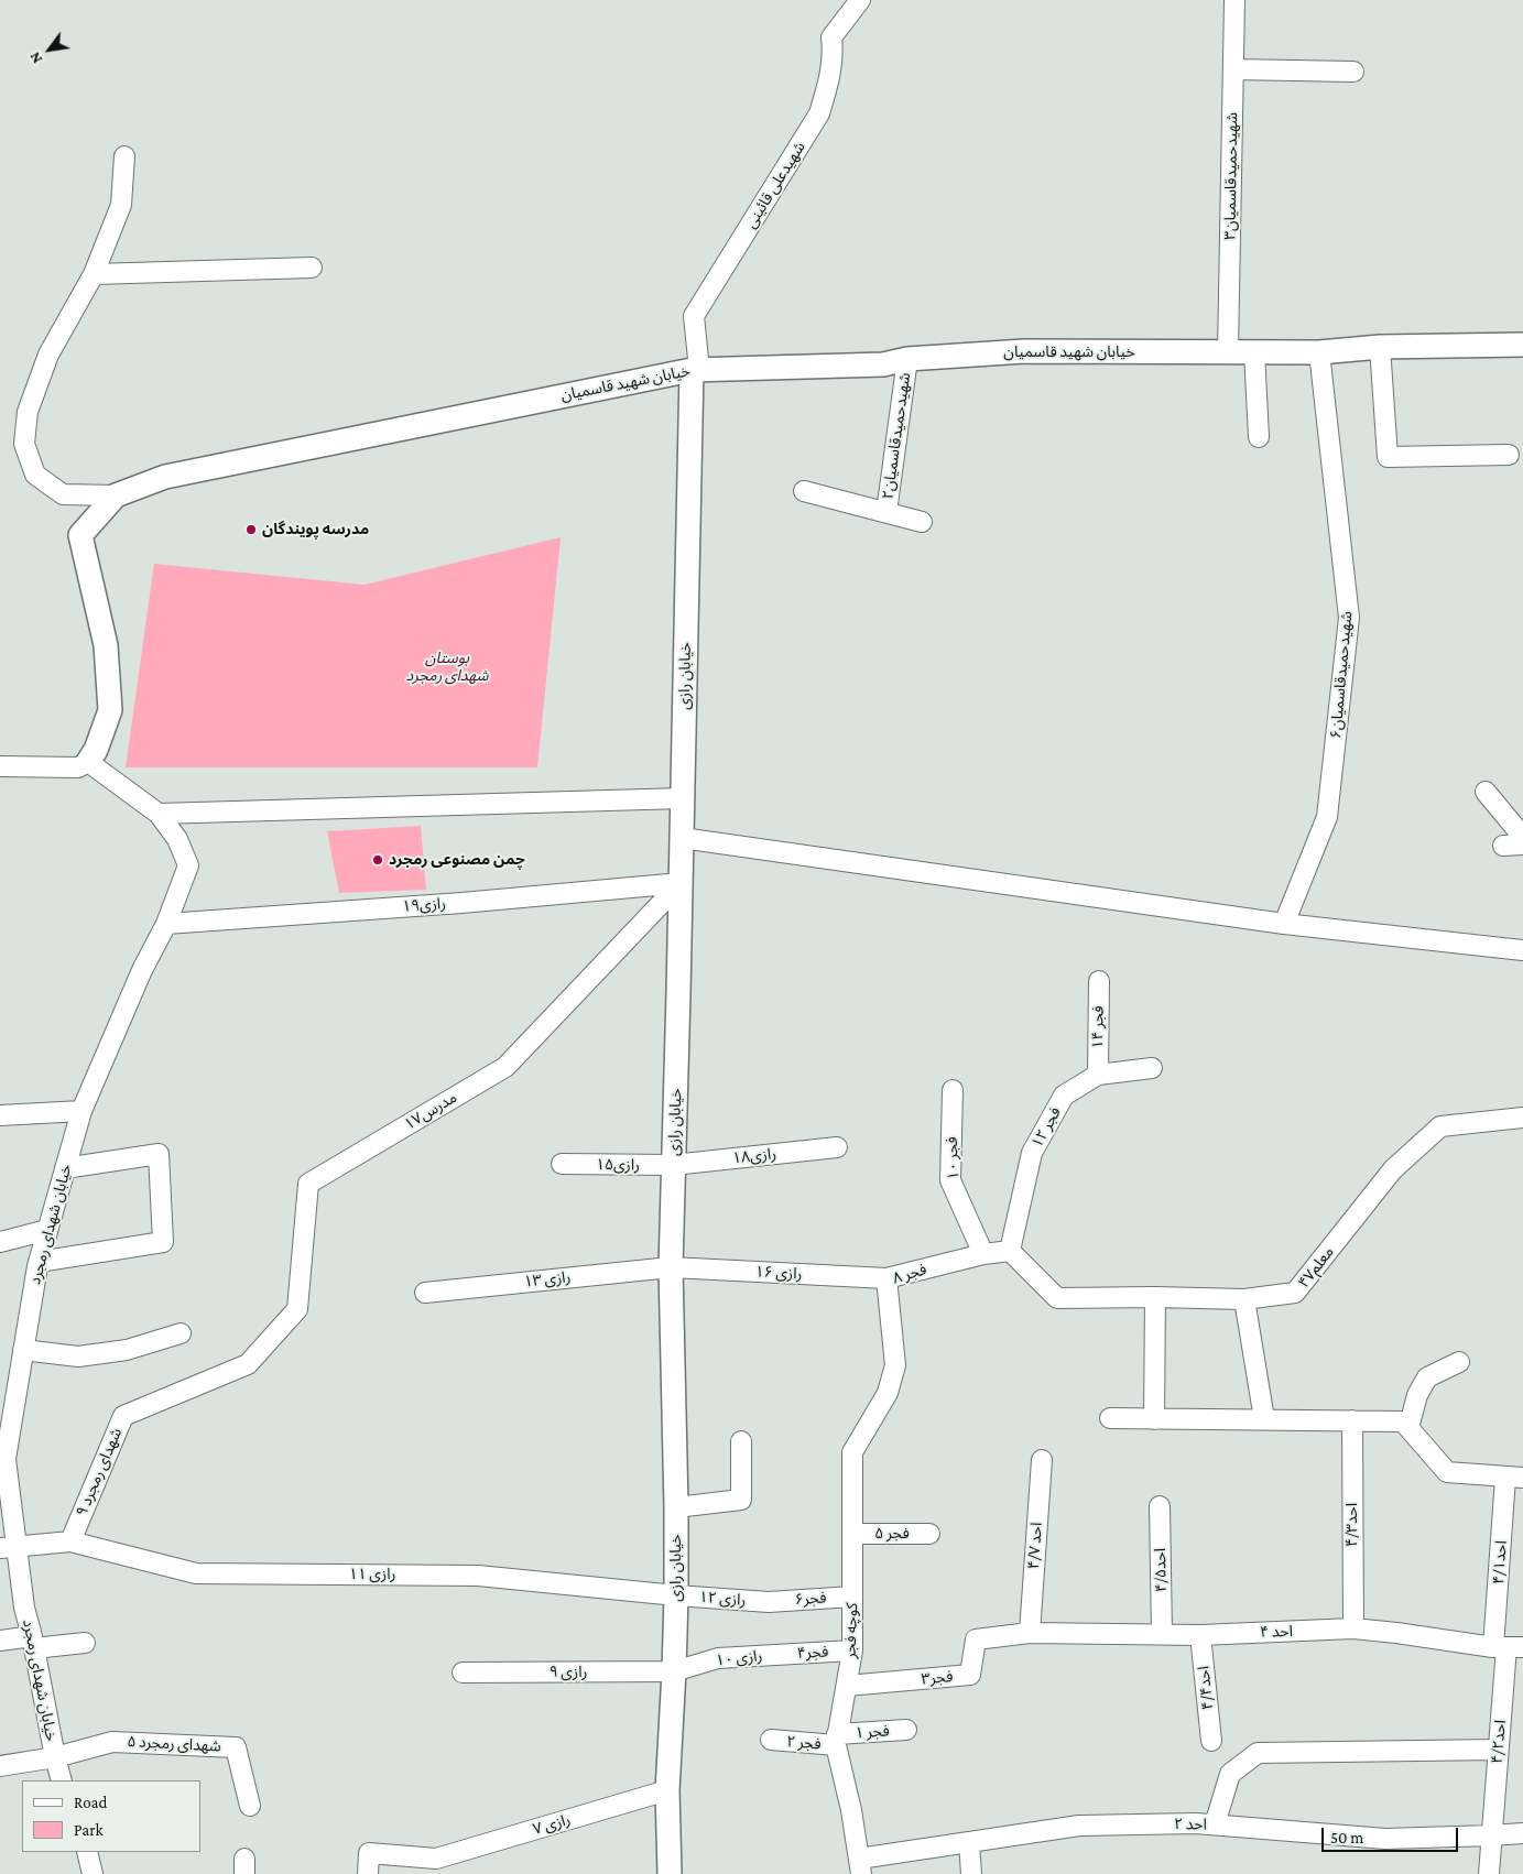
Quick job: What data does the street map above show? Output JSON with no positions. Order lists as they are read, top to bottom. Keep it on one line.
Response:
{"streets":{"street":["شهیدحمیدقاسمیان۳","شهیدعلی قائینی","خیابان شهید قاسمیان","شهیدحمیدقاسمیان۲","شهیدحمیدقاسمیان۶","خیابان رازی","رازی۱۹","فجر ۱۴","مدرس۱۷","فجر ۱۲","رازی۱۸","فجر ۱۰","رازی۱۵","خیابان شهدای رمجرد","معلم۴۷","رازی ۱۶","فجر ۸","رازی ۱۳","شهدای رمجرد ۹","احد۴/۳","فجر ۵","احد ۴/۷","احد۴/۱","احد۴/۵","رازی ۱۱","رازی ۱۲","فجر۶","کوچه فجر","احد ۴","فجر۴","رازی ۱۰","رازی ۹","فجر۳","احد۴/۴","فجر ۱","احد۴/۲","فجر ۲","شهدای رمجرد ۵","رازی ۷","احد ۲"]},"crossings":[["شهیدحمیدقاسمیان۳","خیابان شهید قاسمیان"],["شهیدعلی قائینی","خیابان شهید قاسمیان"],["شهیدعلی قائینی","خیابان رازی"],["خیابان شهید قاسمیان","شهیدحمیدقاسمیان۲"],["خیابان شهید قاسمیان","شهیدحمیدقاسمیان۶"],["خیابان شهید قاسمیان","خیابان رازی"],["خیابان شهید قاسمیان","خیابان شهدای رمجرد"],["خیابان رازی","رازی۱۹"],["خیابان رازی","مدرس۱۷"],["خیابان رازی","رازی۱۸"],["خیابان رازی","رازی۱۵"],["خیابان رازی","رازی ۱۶"],["خیابان رازی","رازی ۱۳"],["خیابان رازی","رازی ۱۱"],["خیابان رازی","رازی ۱۲"],["خیابان رازی","رازی ۱۰"],["خیابان رازی","رازی ۹"],["خیابان رازی","رازی ۷"],["رازی۱۹","مدرس۱۷"],["رازی۱۹","خیابان شهدای رمجرد"],["فجر ۱۴","فجر ۱۲"],["مدرس۱۷","شهدای رمجرد ۹"],["فجر ۱۲","معلم۴۷"],["فجر ۱۲","فجر ۸"],["رازی۱۸","رازی۱۵"],["فجر ۱۰","فجر ۸"],["خیابان شهدای رمجرد","شهدای رمجرد ۵"],["معلم۴۷","فجر ۸"],["رازی ۱۶","فجر ۸"],["رازی ۱۶","رازی ۱۳"],["فجر ۸","کوچه فجر"],["شهدای رمجرد ۹","رازی ۱۱"],["احد۴/۳","احد ۴"],["فجر ۵","کوچه فجر"],["احد ۴/۷","احد ۴"],["احد ۴/۷","فجر۳"],["احد۴/۱","احد ۴"],["احد۴/۱","احد۴/۲"],["احد۴/۵","احد ۴"],["رازی ۱۱","رازی ۱۲"],["رازی ۱۲","فجر۶"],["فجر۶","کوچه فجر"],["کوچه فجر","فجر۴"],["کوچه فجر","فجر۳"],["کوچه فجر","فجر ۱"],["کوچه فجر","فجر ۲"],["کوچه فجر","احد ۲"],["احد ۴","فجر۳"],["احد ۴","احد۴/۴"],["احد ۴","احد۴/۲"],["فجر۴","رازی ۱۰"],["رازی ۱۰","رازی ۹"],["فجر ۱","فجر ۲"],["احد۴/۲","احد ۲"]],"parks":["بوستان شهدای رمجرد"],"places":["مدرسه پویندگان","چمن مصنوعی رمجرد"],"legend":["Road","Park"],"scale_bar":"50 m","north":"bottom left"}
